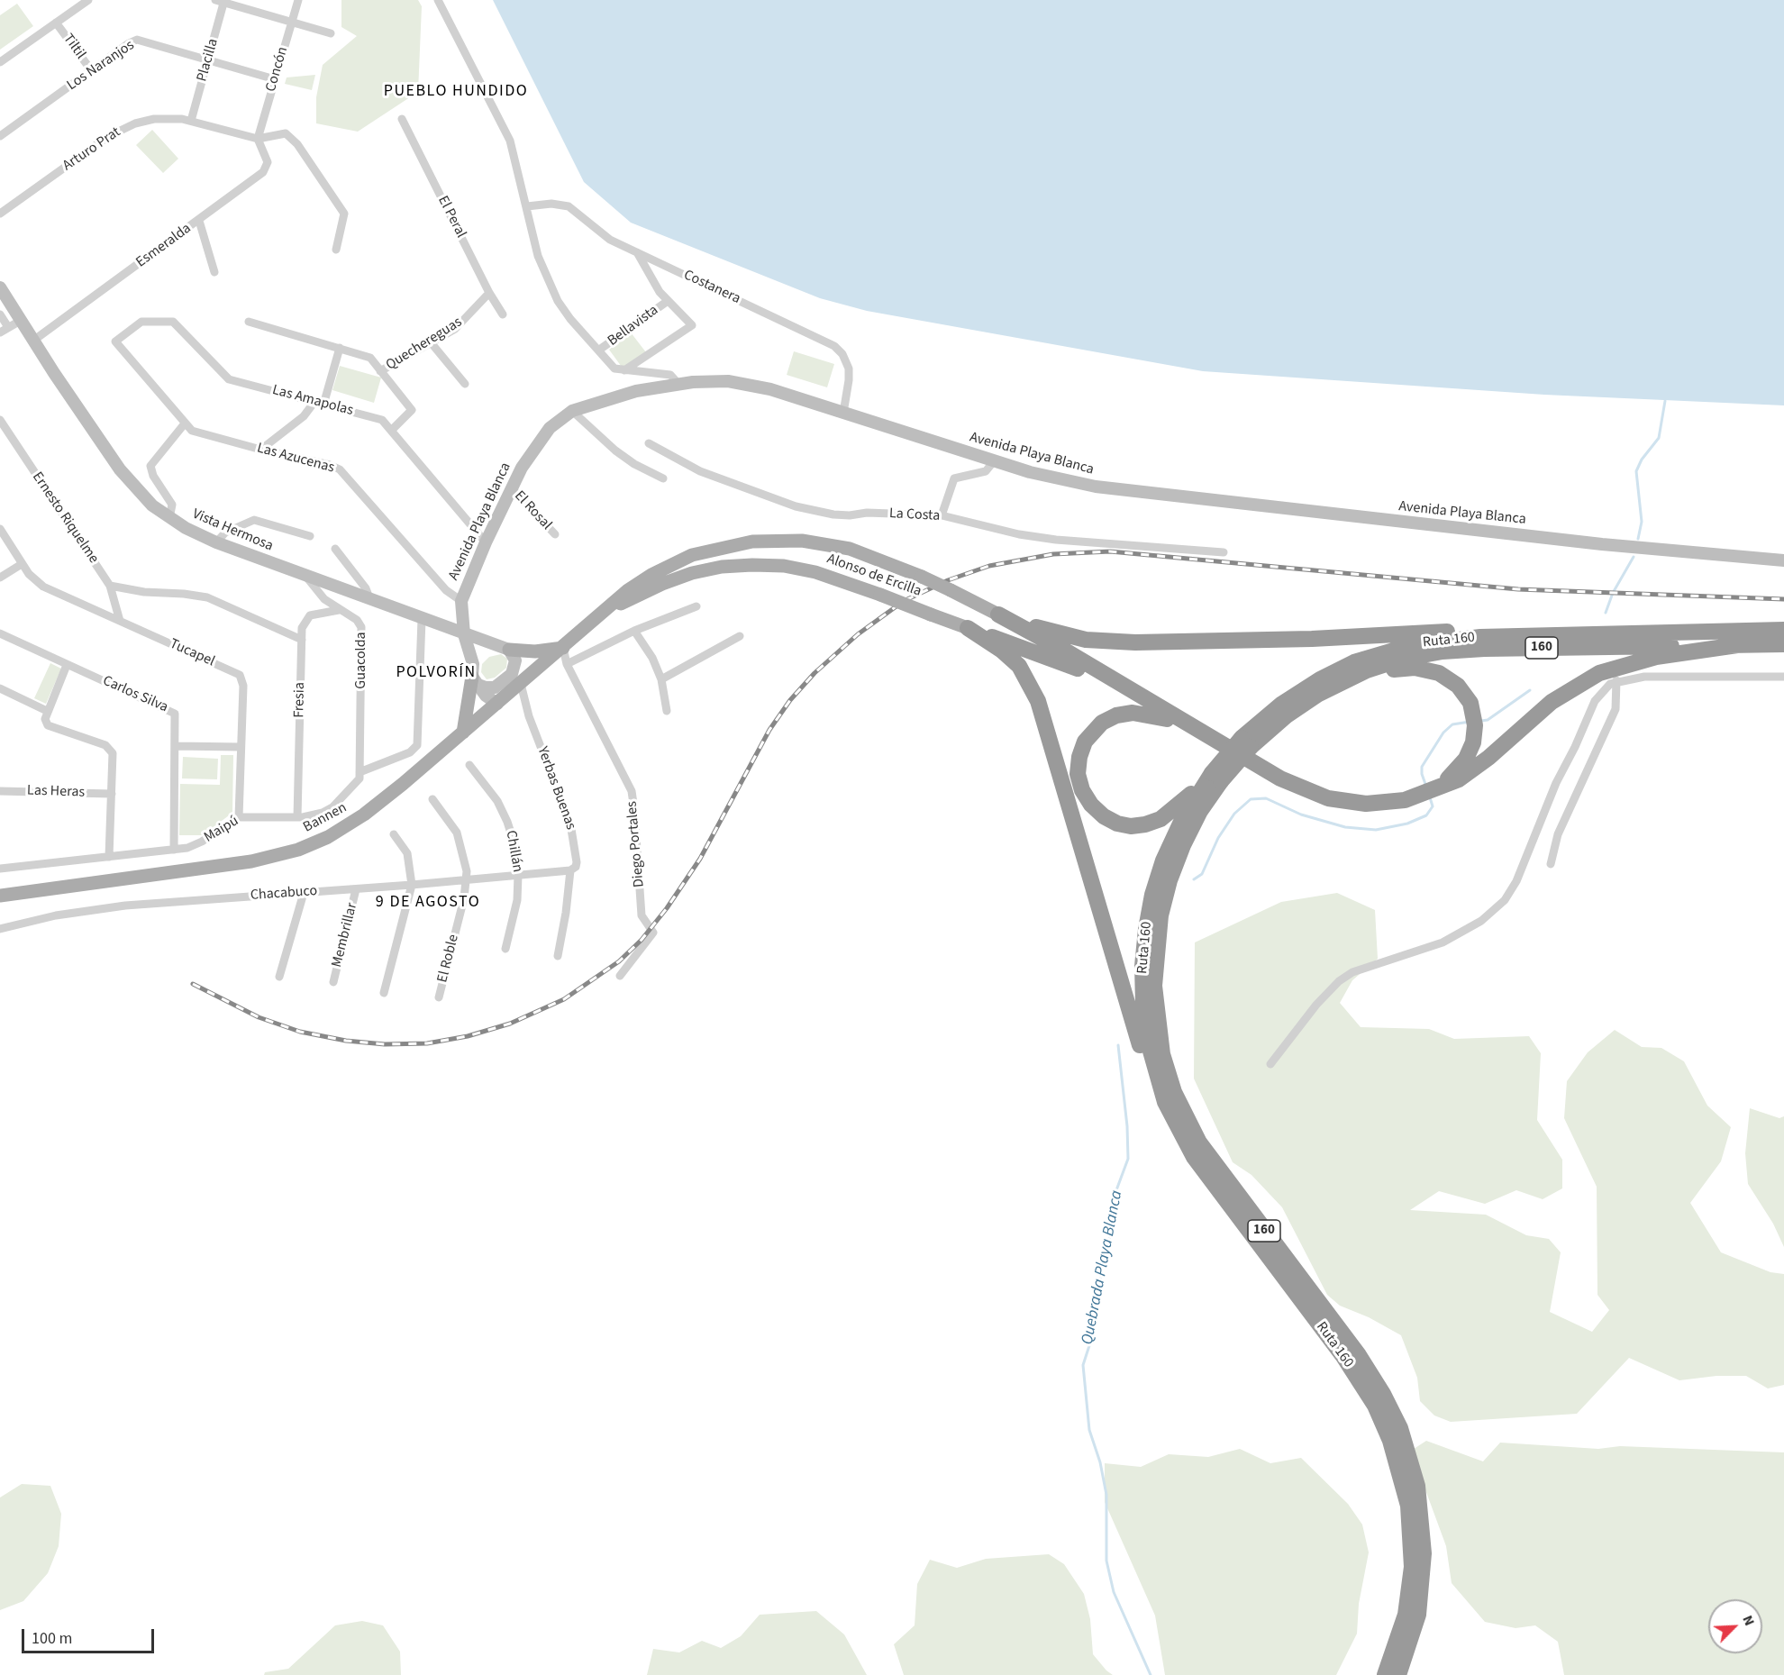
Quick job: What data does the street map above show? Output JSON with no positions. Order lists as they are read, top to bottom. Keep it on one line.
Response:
{"streets":{"highway":["Ruta 160","160"],"main road":["Alonso de Ercilla","Bannen"],"street":["Tiltil","Placilla","Los Naranjos","Concón","Arturo Prat","El Peral","Esmeralda","Costanera","Bellavista","Quechereguas","Las Amapolas","Avenida Playa Blanca","Las Azucenas","El Rosal","La Costa","Ernesto Riquelme","Vista Hermosa","Tucapel","Guacolda","Carlos Silva","Fresia","Yerbas Buenas","Las Heras","Maipú","Diego Portales","Chillán","Chacabuco","Membrillar","El Roble"]},"crossings":[["Tiltil","Los Naranjos"],["Placilla","Los Naranjos"],["Placilla","Arturo Prat"],["Los Naranjos","Concón"],["Concón","Arturo Prat"],["Concón","Esmeralda"],["Arturo Prat","Esmeralda"],["El Peral","Quechereguas"],["Esmeralda","Vista Hermosa"],["Costanera","Avenida Playa Blanca"],["Las Amapolas","Avenida Playa Blanca"],["Las Amapolas","Las Azucenas"],["Avenida Playa Blanca","Las Azucenas"],["Avenida Playa Blanca","El Rosal"],["Avenida Playa Blanca","Vista Hermosa"],["Ernesto Riquelme","Tucapel"],["Vista Hermosa","Guacolda"],["Alonso de Ercilla","Bannen"],["Tucapel","Maipú"],["Guacolda","Fresia"],["Guacolda","Maipú"],["Carlos Silva","Maipú"],["Fresia","Maipú"],["Yerbas Buenas","Bannen"],["Yerbas Buenas","Chacabuco"],["Bannen","Diego Portales"],["Chillán","Chacabuco"],["Chacabuco","Membrillar"],["Chacabuco","El Roble"]],"districts":["PUEBLO HUNDIDO","POLVORÍN","9 DE AGOSTO"],"water":["Quebrada Playa Blanca"],"scale_bar":"100 m","north":"top right"}
